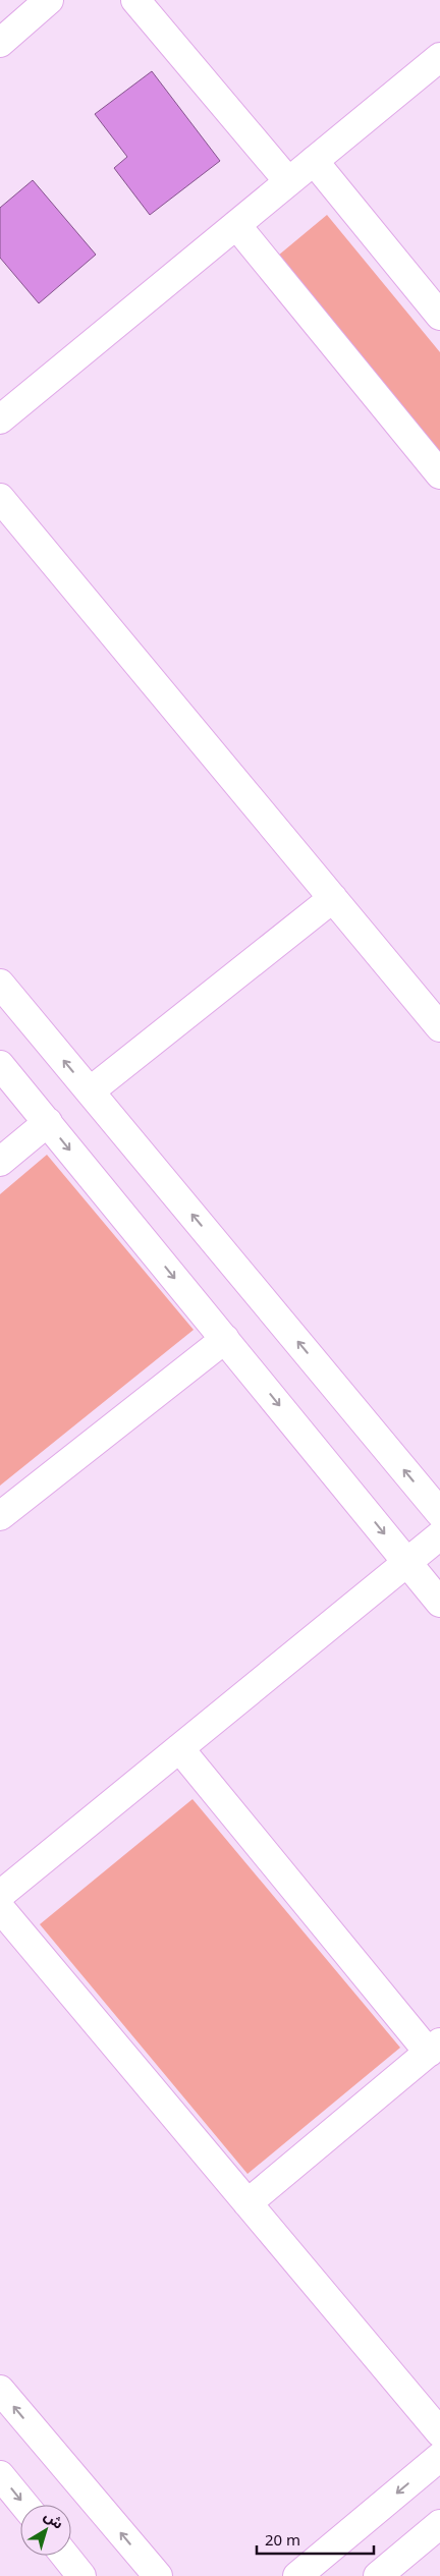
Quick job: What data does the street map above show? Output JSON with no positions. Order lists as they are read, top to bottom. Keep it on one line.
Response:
{"scale_bar":"20 m","north":"top right"}
